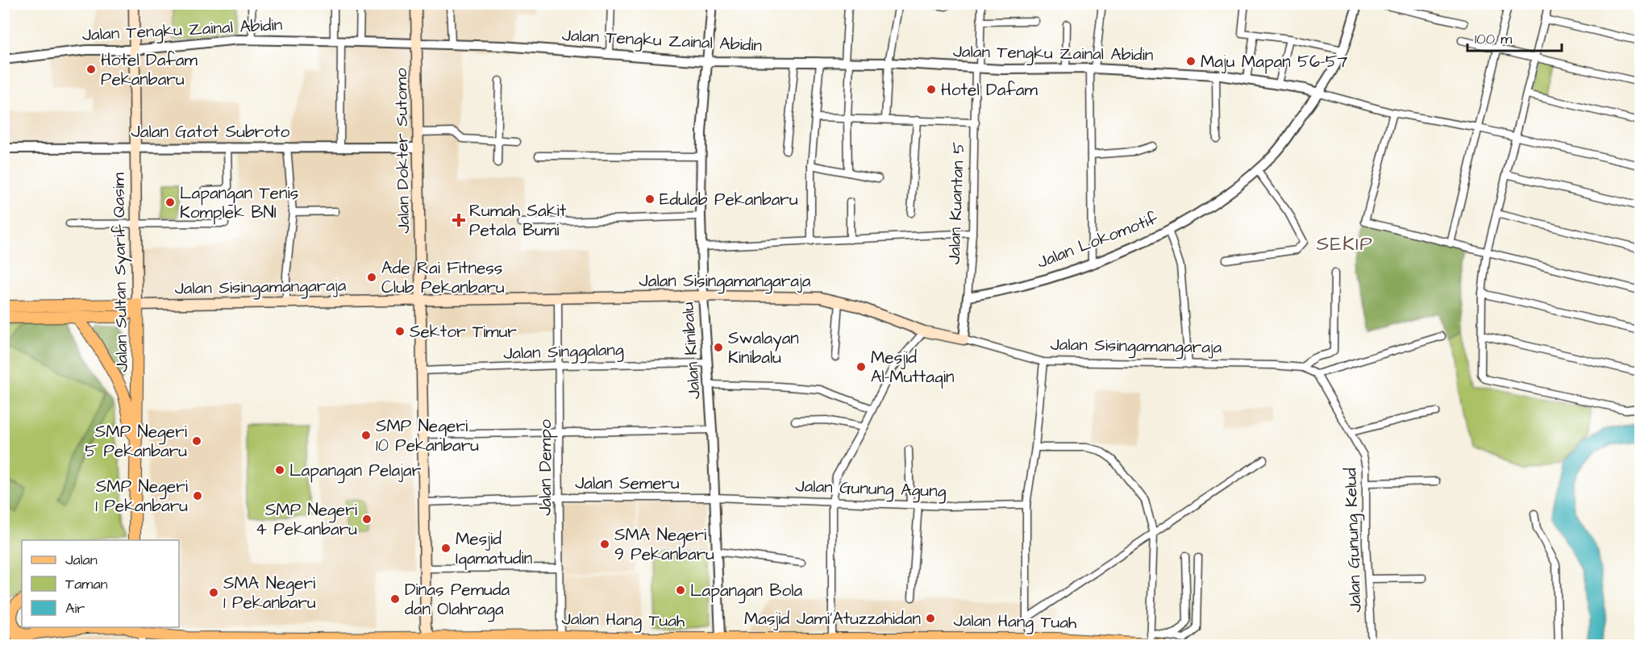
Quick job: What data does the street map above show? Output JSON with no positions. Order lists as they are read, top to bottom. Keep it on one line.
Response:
{"streets":{"main road":["Jalan Dokter Sutomo","Jalan Sultan Syarif Qasim","Jalan Sisingamangaraja","Jalan Hang Tuah"],"street":["Jalan Tengku Zainal Abidin","Jalan Gatot Subroto","Jalan Kuantan 5","Jalan Lokomotif","Jalan Kinibalu","Jalan Singgalang","Jalan Dempo","Jalan Semeru","Jalan Gunung Agung","Jalan Gunung Kelud"]},"crossings":[["Jalan Tengku Zainal Abidin","Jalan Dokter Sutomo"],["Jalan Tengku Zainal Abidin","Jalan Kuantan 5"],["Jalan Tengku Zainal Abidin","Jalan Lokomotif"],["Jalan Tengku Zainal Abidin","Jalan Sultan Syarif Qasim"],["Jalan Tengku Zainal Abidin","Jalan Kinibalu"],["Jalan Gatot Subroto","Jalan Dokter Sutomo"],["Jalan Gatot Subroto","Jalan Sultan Syarif Qasim"],["Jalan Dokter Sutomo","Jalan Sisingamangaraja"],["Jalan Dokter Sutomo","Jalan Singgalang"],["Jalan Dokter Sutomo","Jalan Semeru"],["Jalan Dokter Sutomo","Jalan Hang Tuah"],["Jalan Kuantan 5","Jalan Lokomotif"],["Jalan Kuantan 5","Jalan Sisingamangaraja"],["Jalan Sultan Syarif Qasim","Jalan Sisingamangaraja"],["Jalan Sisingamangaraja","Jalan Kinibalu"],["Jalan Sisingamangaraja","Jalan Dempo"],["Jalan Kinibalu","Jalan Singgalang"],["Jalan Kinibalu","Jalan Semeru"],["Jalan Kinibalu","Jalan Gunung Agung"],["Jalan Kinibalu","Jalan Hang Tuah"],["Jalan Singgalang","Jalan Dempo"],["Jalan Dempo","Jalan Semeru"],["Jalan Dempo","Jalan Hang Tuah"],["Jalan Semeru","Jalan Gunung Agung"]],"districts":["SEKIP"],"places":{"other":["Maju Mapan 56-57","Hotel Dafam Pekanbaru","Hotel Dafam","Edulab Pekanbaru","Lapangan Tenis Komplek BNI","Ade Rai Fitness Club Pekanbaru","Sektor Timur","Swalayan Kinibalu","Mesjid Al-Muttaqin","SMP Negeri 10 Pekanbaru","SMP Negeri 5 Pekanbaru","Lapangan Pelajar","SMP Negeri 1 Pekanbaru","SMP Negeri 4 Pekanbaru","SMA Negeri 9 Pekanbaru","Mesjid Iqamatudin","Lapangan Bola","SMA Negeri 1 Pekanbaru","Dinas Pemuda dan Olahraga","Masjid Jami'Atuzzahidan"],"health":["Rumah Sakit Petala Bumi"]},"legend":["Jalan","Taman","Air"],"scale_bar":"100 m"}
